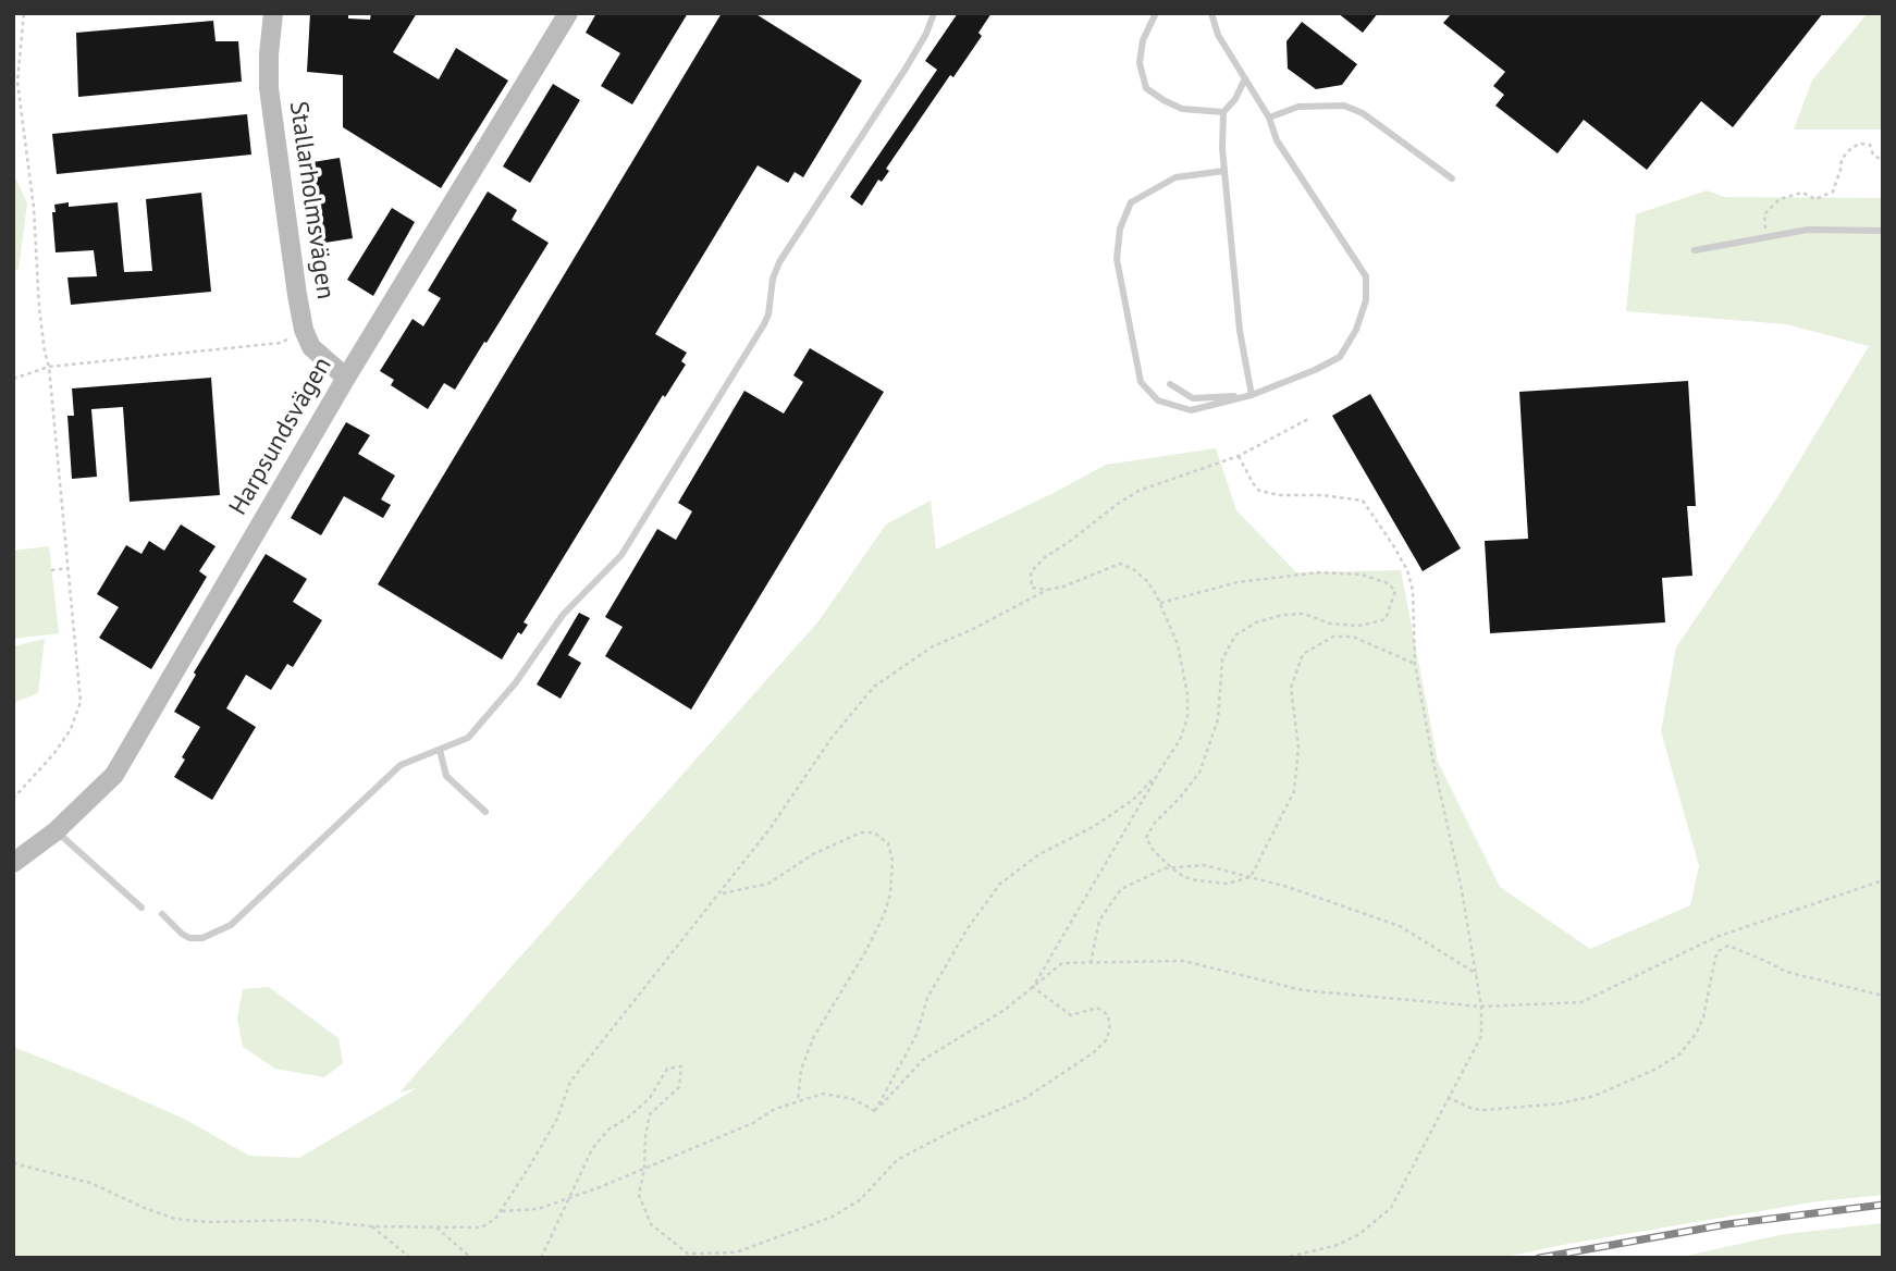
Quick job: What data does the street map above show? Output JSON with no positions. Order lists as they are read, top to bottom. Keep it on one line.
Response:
{"streets":{"street":["Stallarholmsvägen","Harpsundsvägen"]},"crossings":[["Stallarholmsvägen","Harpsundsvägen"]]}
